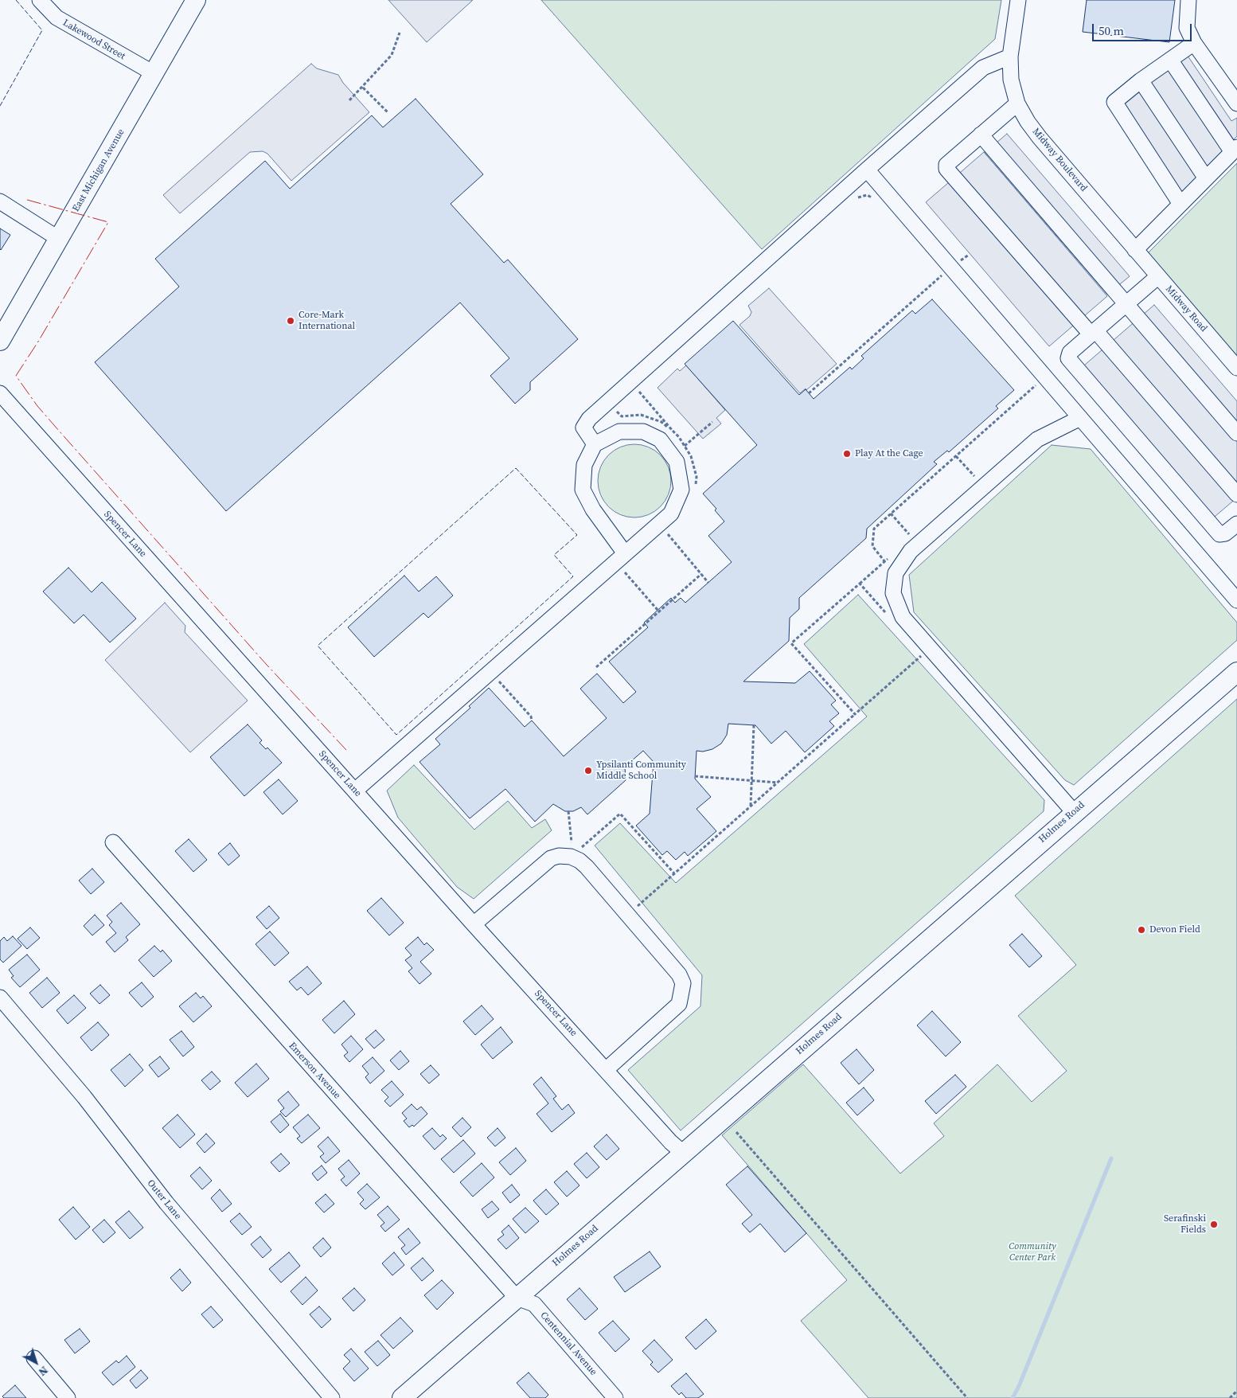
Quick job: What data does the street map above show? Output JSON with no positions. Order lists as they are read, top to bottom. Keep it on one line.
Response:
{"streets":{"main road":["East Michigan Avenue","Holmes Road"],"street":["Lakewood Street","Midway Boulevard","Midway Road","Spencer Lane","Emerson Avenue","Outer Lane","Centennial Avenue"]},"crossings":[["Lakewood Street","East Michigan Avenue"],["Midway Boulevard","Midway Road"],["Spencer Lane","Holmes Road"],["Holmes Road","Emerson Avenue"],["Holmes Road","Centennial Avenue"],["Emerson Avenue","Centennial Avenue"]],"parks":["Community Center Park"],"places":["Core-Mark International","Play At the Cage","Ypsilanti Community Middle School","Devon Field","Serafinski Fields"],"scale_bar":"50 m","north":"bottom right"}
